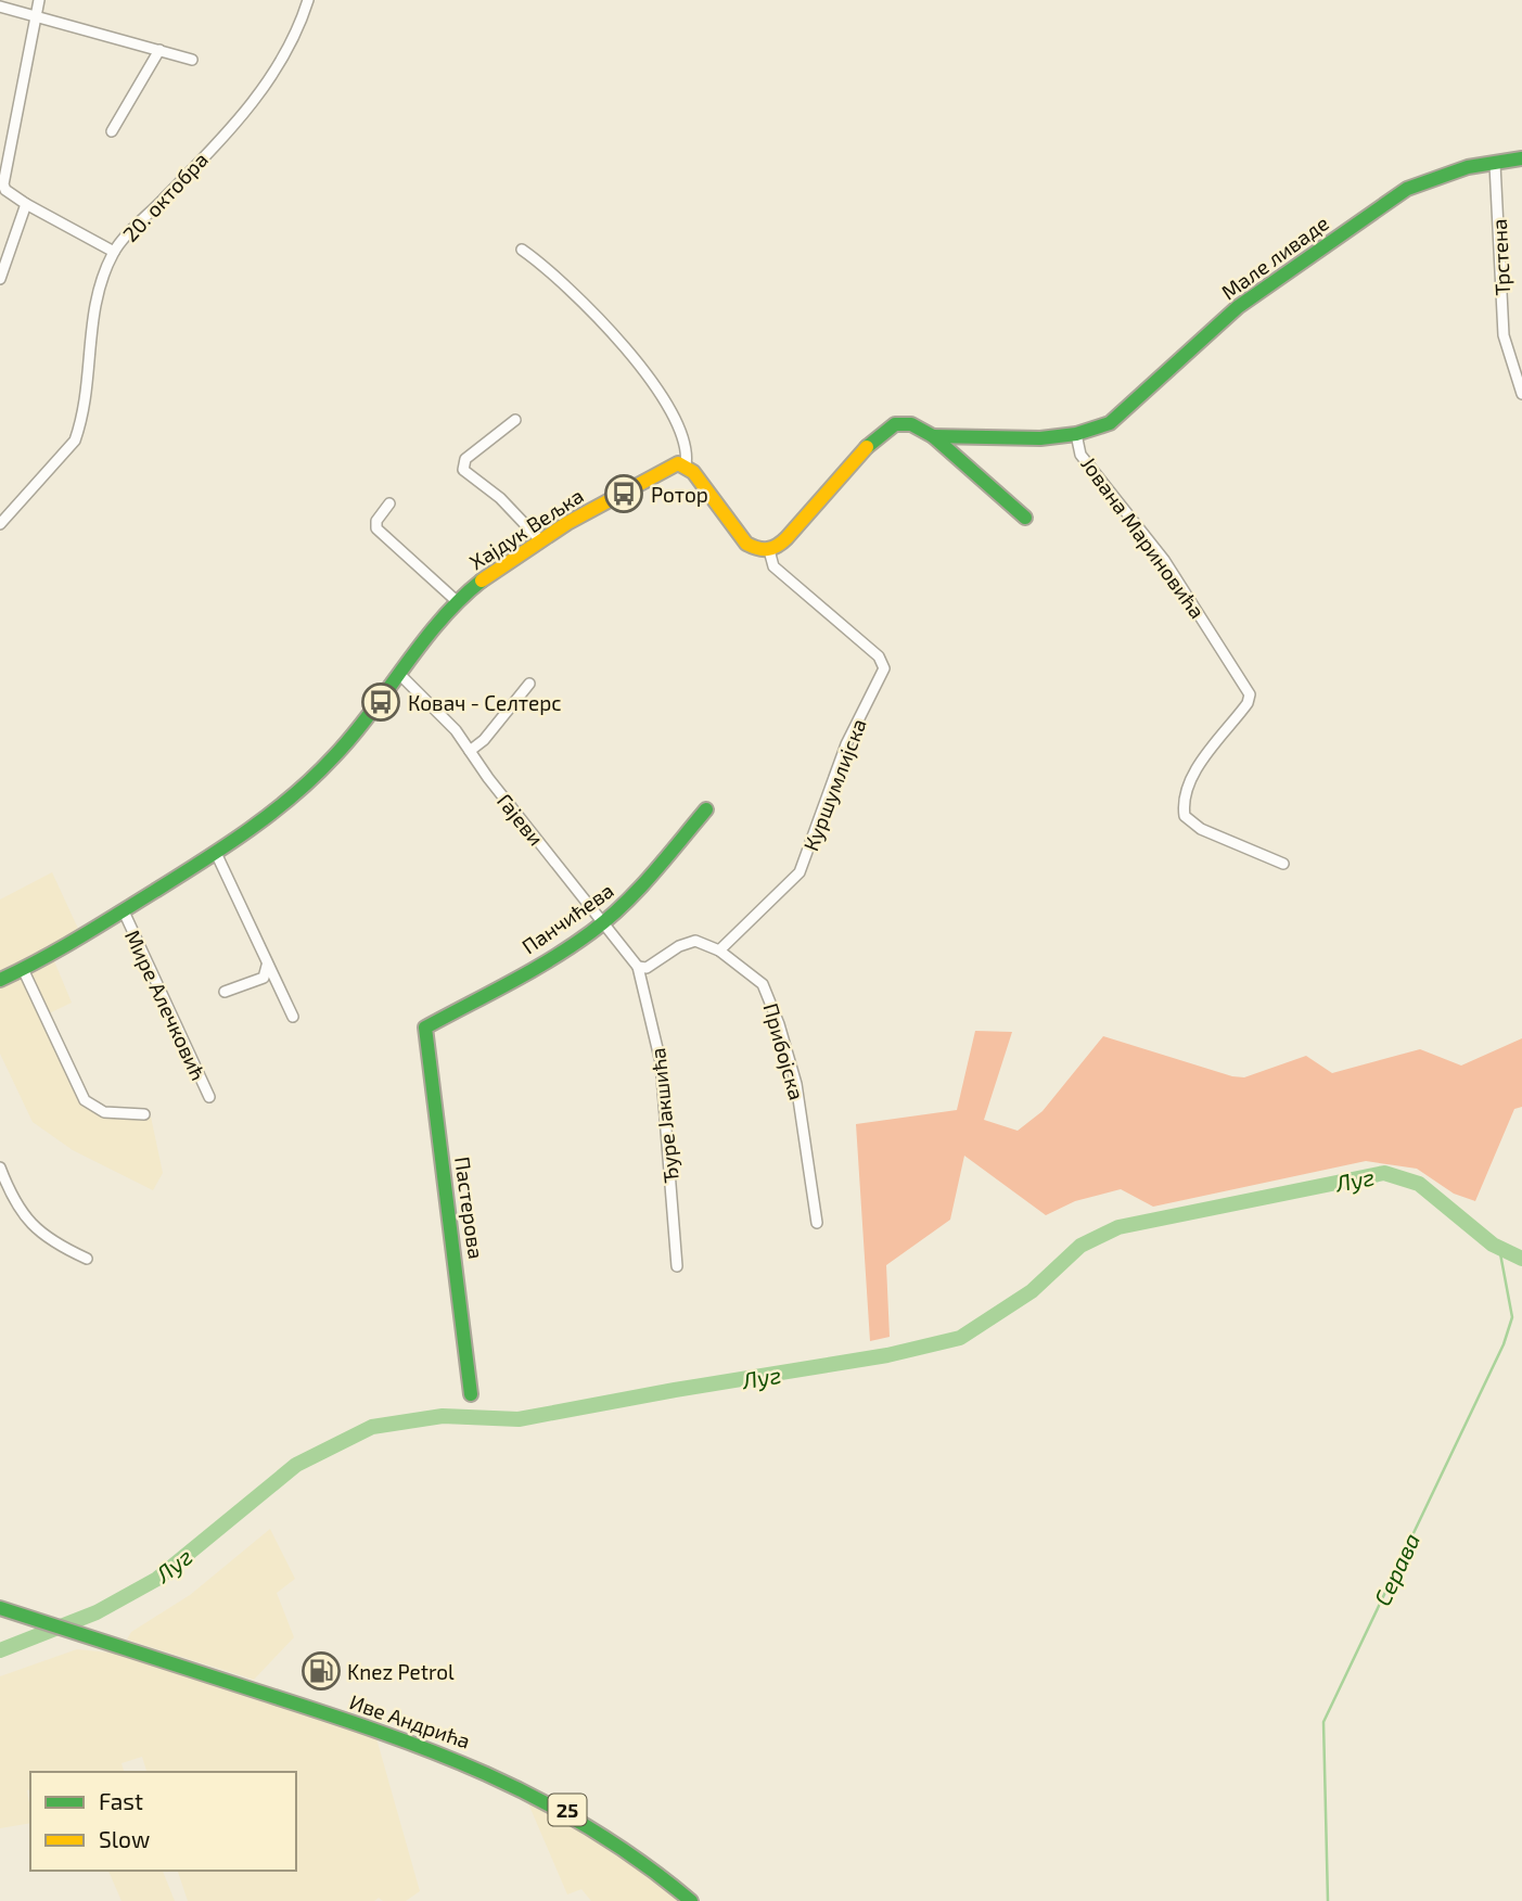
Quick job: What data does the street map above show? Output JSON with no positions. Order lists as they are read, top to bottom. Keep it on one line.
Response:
{"streets":{"street":["20. октобра","Мале ливаде","Трстена","Хајдук Вељка","Јована Мариновића","Куршумлијска","Гајеви","Панчићева","Мире Алечковић","Прибојска","Ђуре Јакшића","Пастерова","Иве Андрића","25"]},"crossings":[["Мале ливаде","Трстена"],["Мале ливаде","Јована Мариновића"],["Хајдук Вељка","Гајеви"],["Хајдук Вељка","Мире Алечковић"],["Куршумлијска","Прибојска"],["Гајеви","Панчићева"],["Гајеви","Прибојска"],["Гајеви","Ђуре Јакшића"],["Панчићева","Пастерова"],["Прибојска","Ђуре Јакшића"]],"water":["Луг","Серава"],"places":{"bus stop":["Ротор","Ковач - Селтерс"],"fuel station":["Knez Petrol"]},"legend":["Fast","Slow"]}
